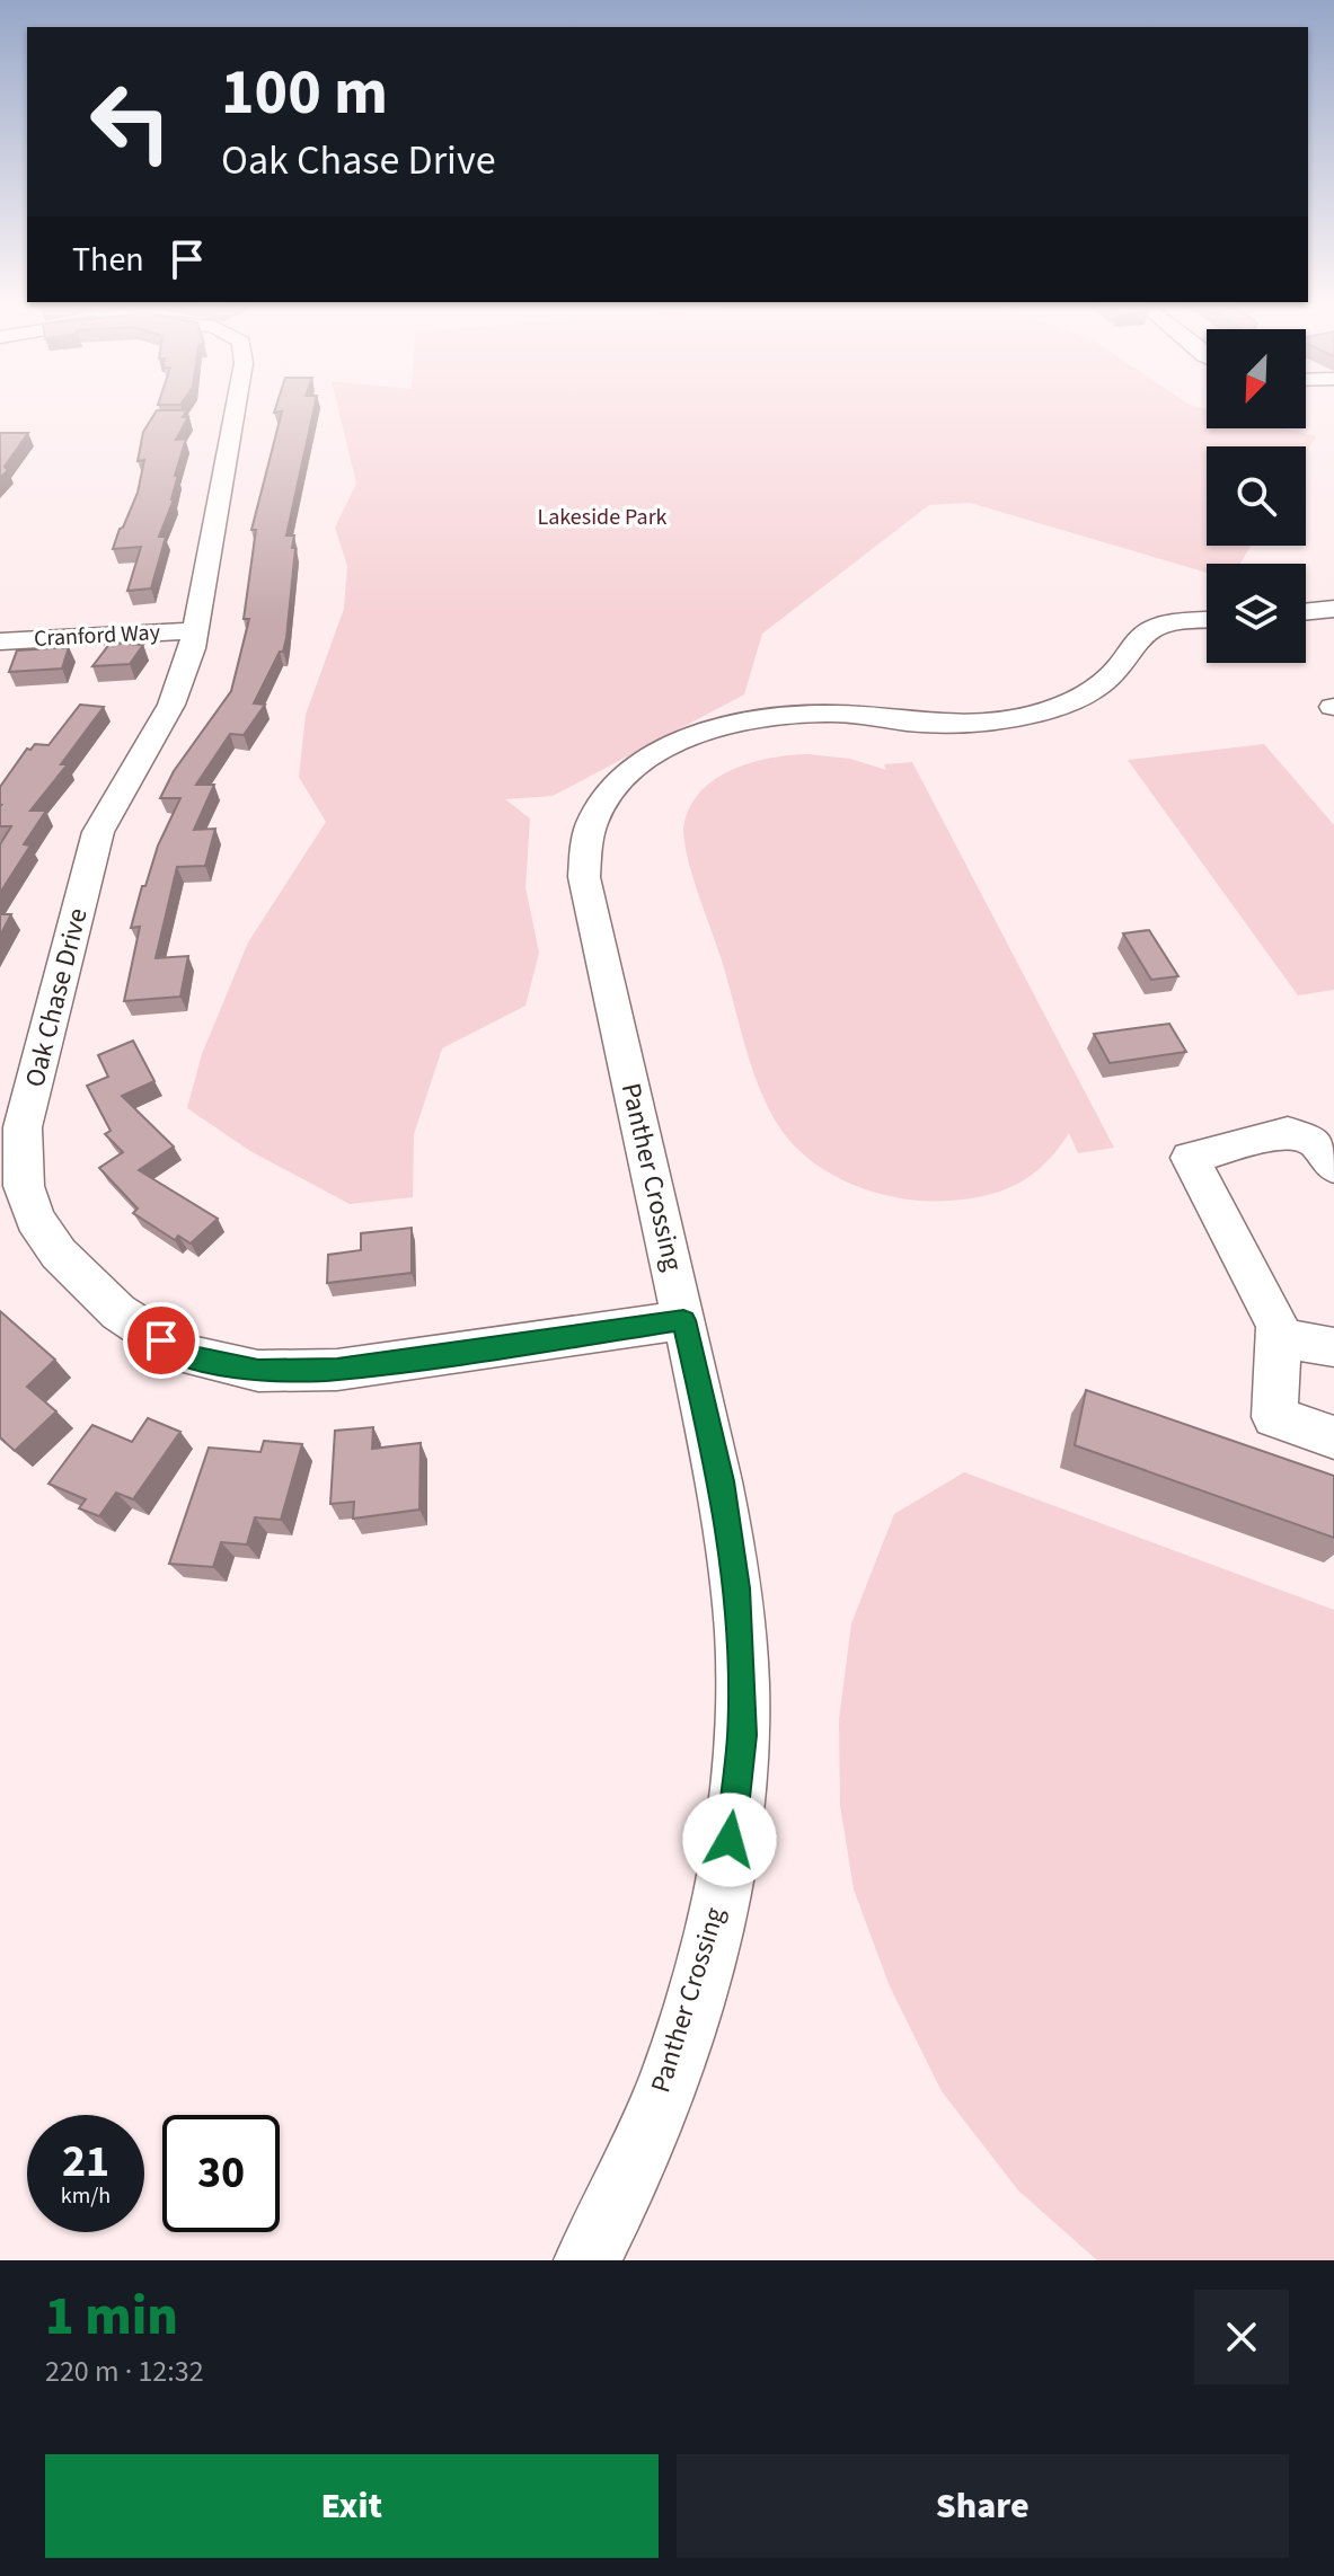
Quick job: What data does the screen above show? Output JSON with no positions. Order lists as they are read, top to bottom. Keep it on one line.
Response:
{"streets":{"street":["Cranford Way","Oak Chase Drive","Panther Crossing"]},"crossings":[["Cranford Way","Oak Chase Drive"],["Oak Chase Drive","Panther Crossing"]],"parks":["Lakeside Park"],"north":"bottom left","page":{"turn":["100 m","Oak Chase Drive"],"then":"Then","speed":"21 km/h","limit":"30","heading":["1 min","220 m · 12:32"],"buttons":["Exit","Share"]}}
